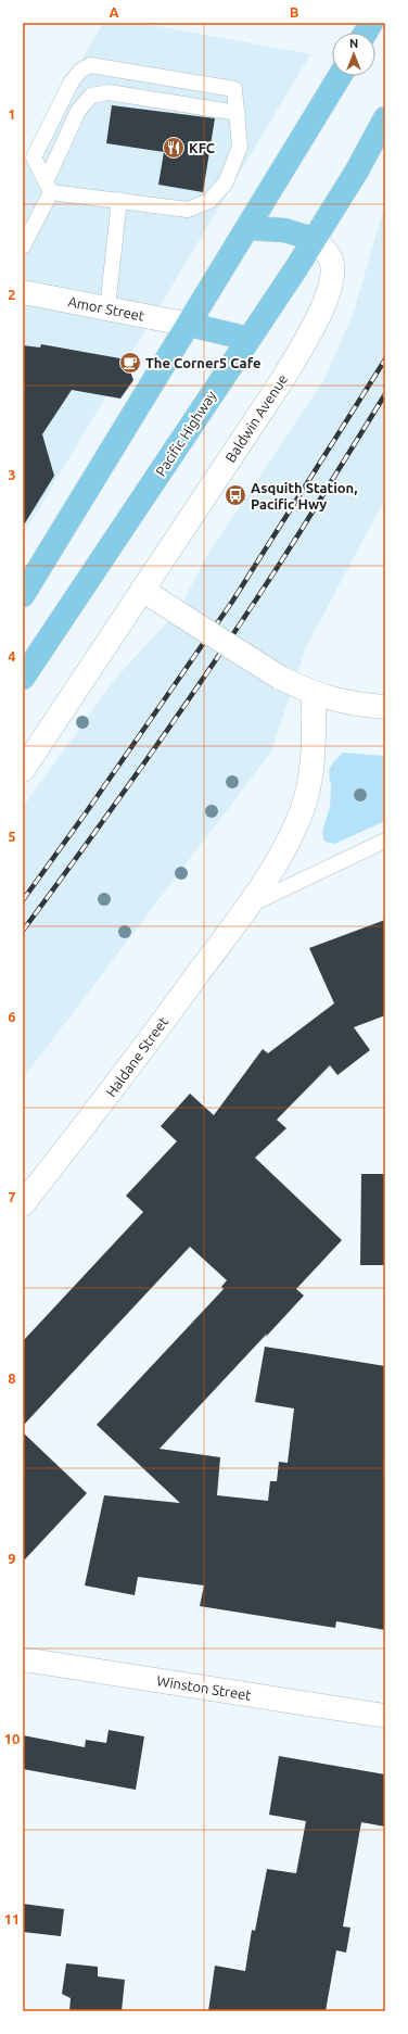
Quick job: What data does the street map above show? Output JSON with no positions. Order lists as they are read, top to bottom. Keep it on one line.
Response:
{"streets":{"main road":["Pacific Highway"],"street":["Amor Street","Baldwin Avenue","Haldane Street","Winston Street"]},"crossings":[["Baldwin Avenue","Pacific Highway"]],"places":{"restaurant":["KFC"],"cafe":["The Corner5 Cafe"],"bus stop":["Asquith Station, Pacific Hwy"]},"north":"top","grid":{"columns":["A","B"],"rows":["1","2","3","4","5","6","7","8","9","10","11"]}}
